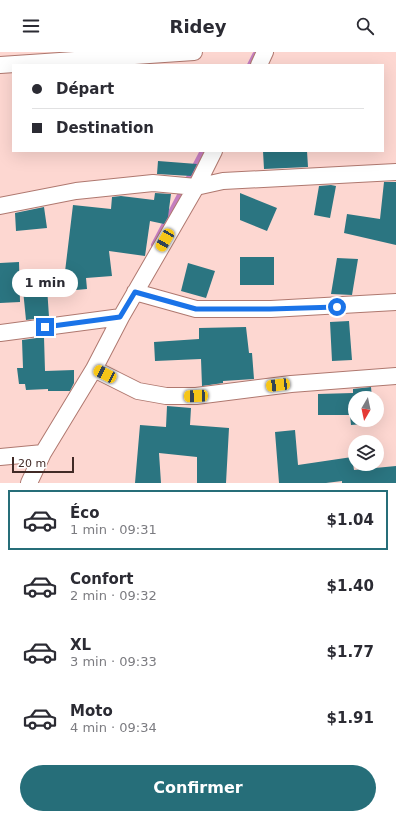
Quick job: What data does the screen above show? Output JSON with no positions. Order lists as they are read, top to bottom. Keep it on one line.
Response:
{"scale_bar":"20 m","north":"bottom","page":{"header":"Ridey","banner":["Départ","Destination"],"bubble":"1 min","scale":"20 m","list":[{"name":"Éco","note":"1 min · 09:31","value":"$1.04"},{"name":"Confort","note":"2 min · 09:32","value":"$1.40"},{"name":"XL","note":"3 min · 09:33","value":"$1.77"},{"name":"Moto","note":"4 min · 09:34","value":"$1.91"}],"buttons":"Confirmer"}}
